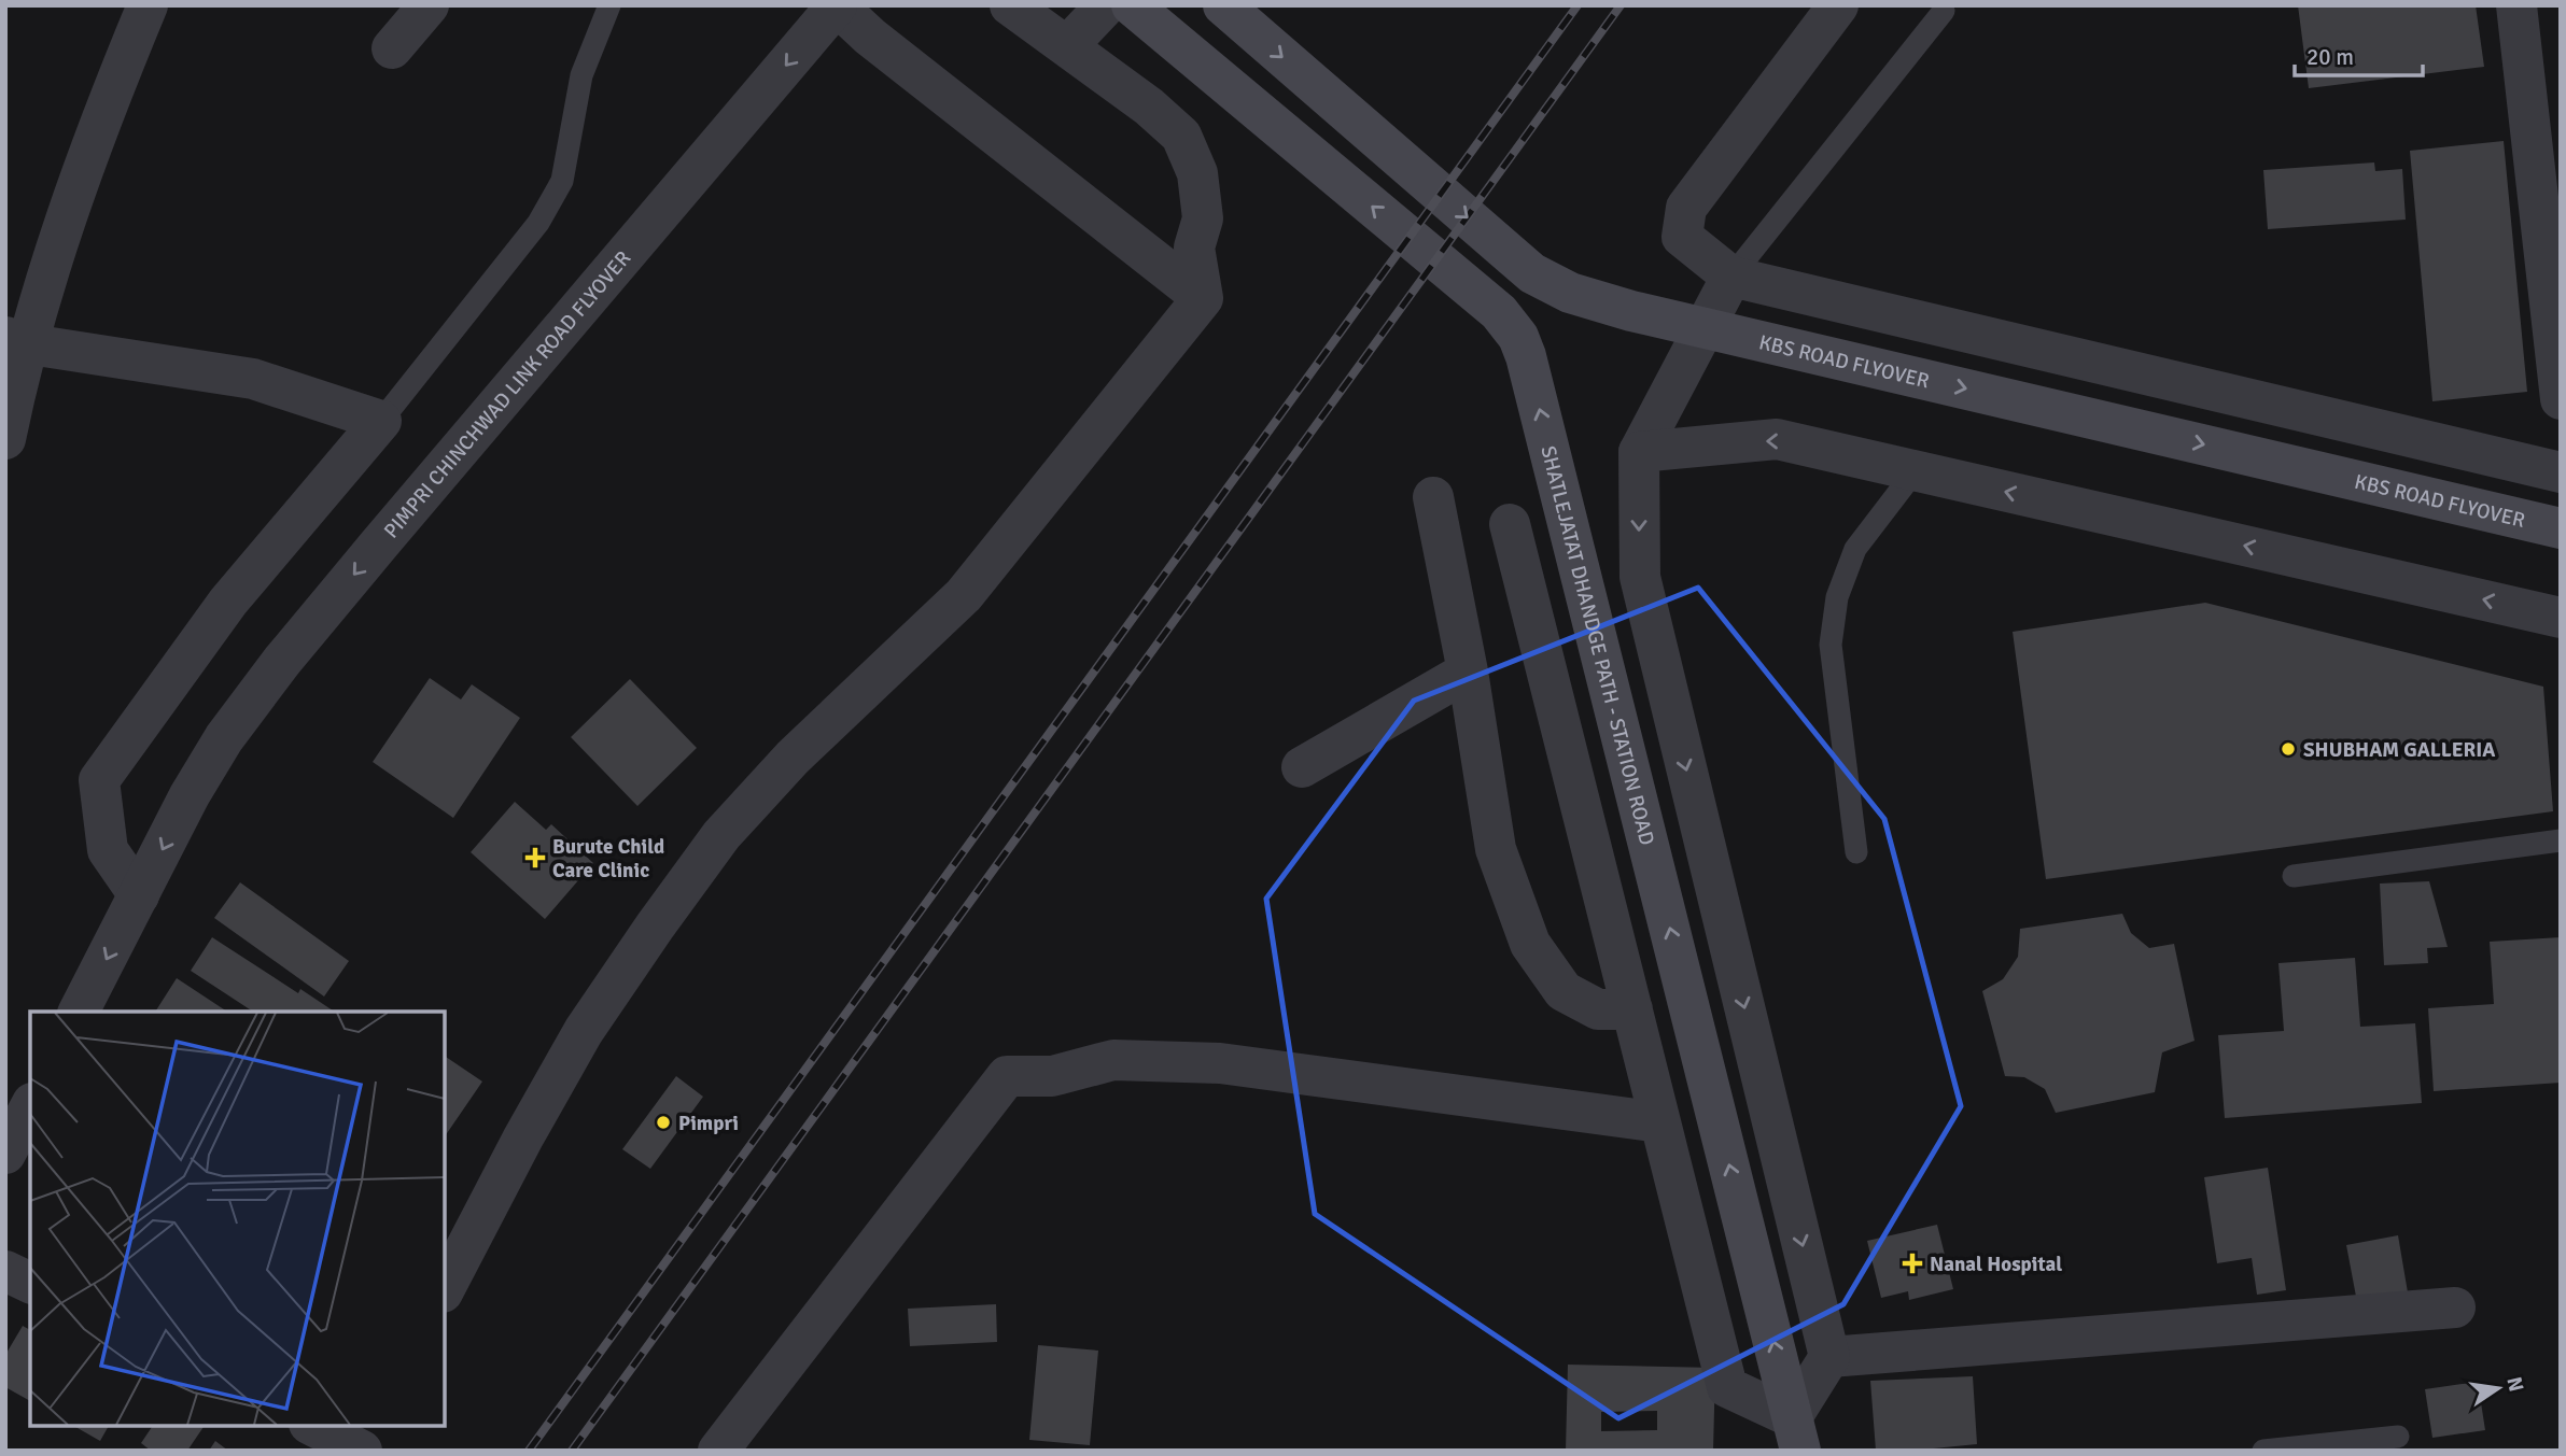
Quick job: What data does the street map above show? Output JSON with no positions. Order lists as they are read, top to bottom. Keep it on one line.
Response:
{"streets":{"main road":["KBS ROAD FLYOVER","SHATLEJATAT DHANDGE PATH - STATION ROAD"],"street":["PIMPRI CHINCHWAD LINK ROAD FLYOVER"]},"one_way":["KBS ROAD FLYOVER","SHATLEJATAT DHANDGE PATH - STATION ROAD"],"places":{"other":["SHUBHAM GALLERIA","Pimpri"],"health":["Burute Child Care Clinic","Nanal Hospital"]},"scale_bar":"20 m","north":"right"}
